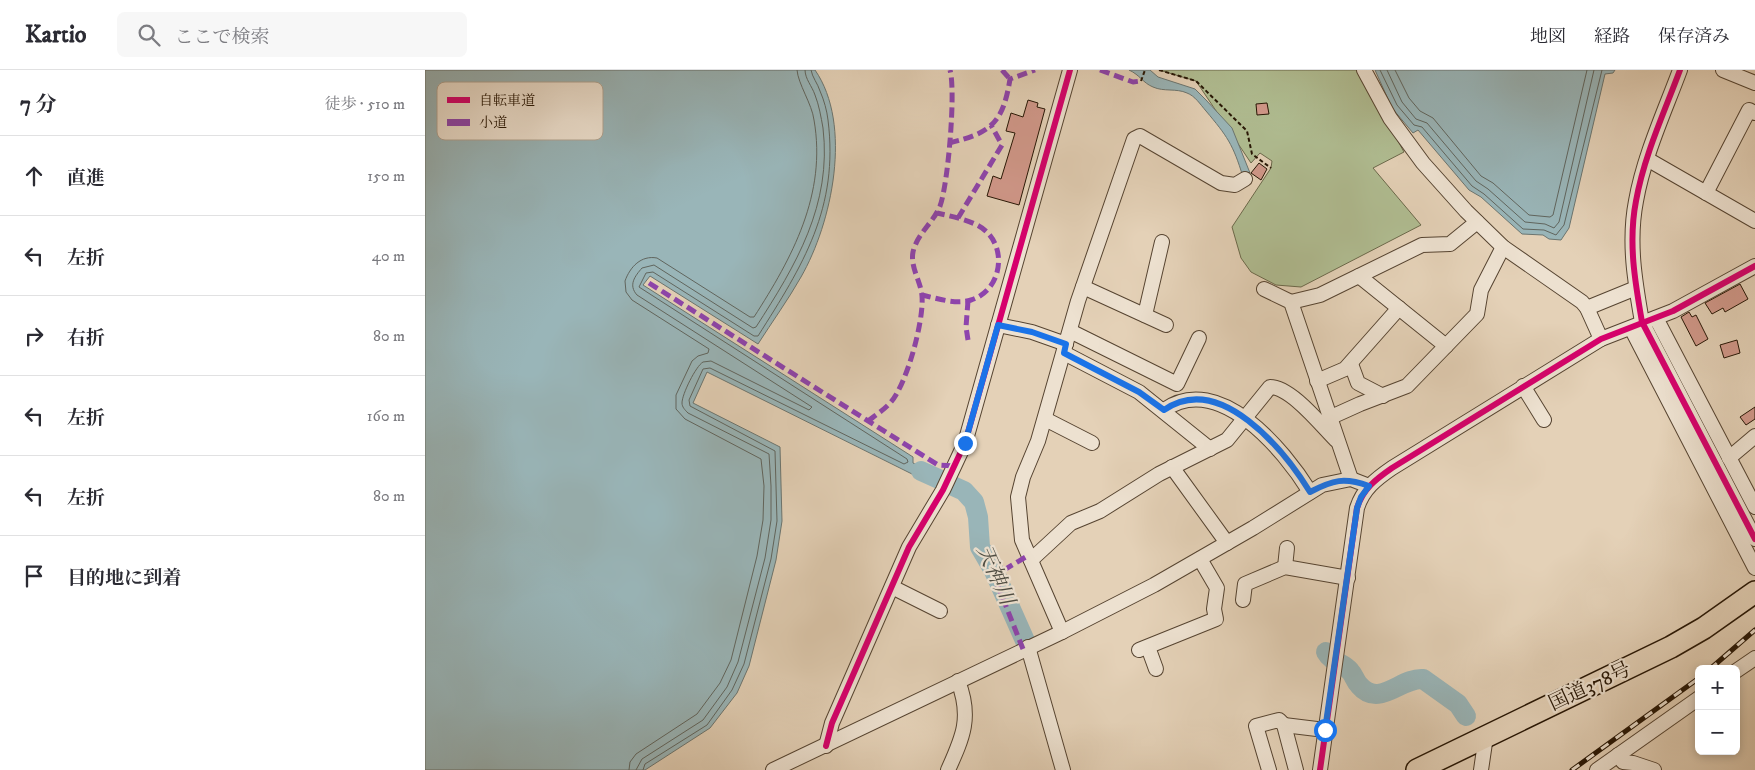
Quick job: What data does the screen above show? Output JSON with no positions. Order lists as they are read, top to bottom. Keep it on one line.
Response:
{"streets":{"highway":["国道378号"]},"water":["天神川"],"legend":["自転車道","小道"],"page":{"header":"Kartio","search":"ここで検索","nav":["地図","経路","保存済み"],"heading":["7 分","徒歩 · 510 m"],"list":[["直進","150 m"],["左折","40 m"],["右折","80 m"],["左折","160 m"],["左折","80 m"],"目的地に到着"],"map_buttons":["+","−"]}}
